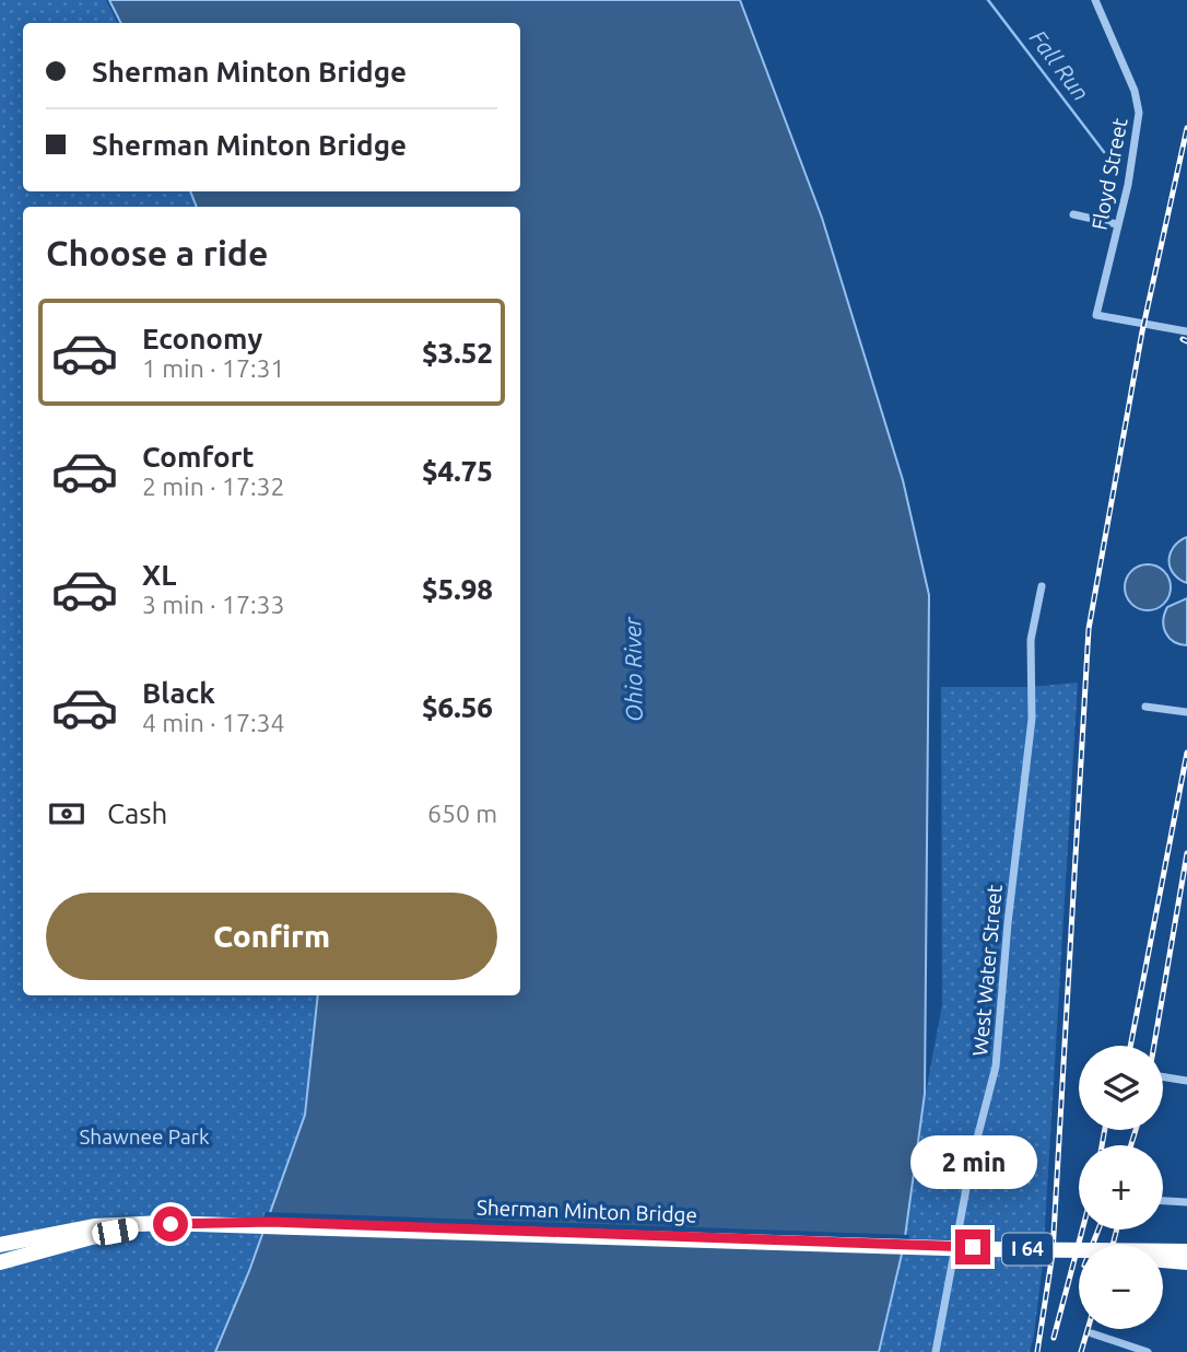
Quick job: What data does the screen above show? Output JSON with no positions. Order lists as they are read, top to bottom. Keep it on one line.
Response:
{"streets":{"highway":["Sherman Minton Bridge","I 64"],"street":["Floyd Street","West Water Street"]},"water":["Fall Run","Ohio River"],"parks":["Shawnee Park"],"page":{"banner":["Sherman Minton Bridge","Sherman Minton Bridge"],"heading":"Choose a ride","list":[{"name":"Economy","note":"1 min · 17:31","value":"$3.52"},{"name":"Comfort","note":"2 min · 17:32","value":"$4.75"},{"name":"XL","note":"3 min · 17:33","value":"$5.98"},{"name":"Black","note":"4 min · 17:34","value":"$6.56"}],"pay":["Cash","650 m"],"buttons":"Confirm","map_buttons":["+","−"],"bubble":"2 min"}}
